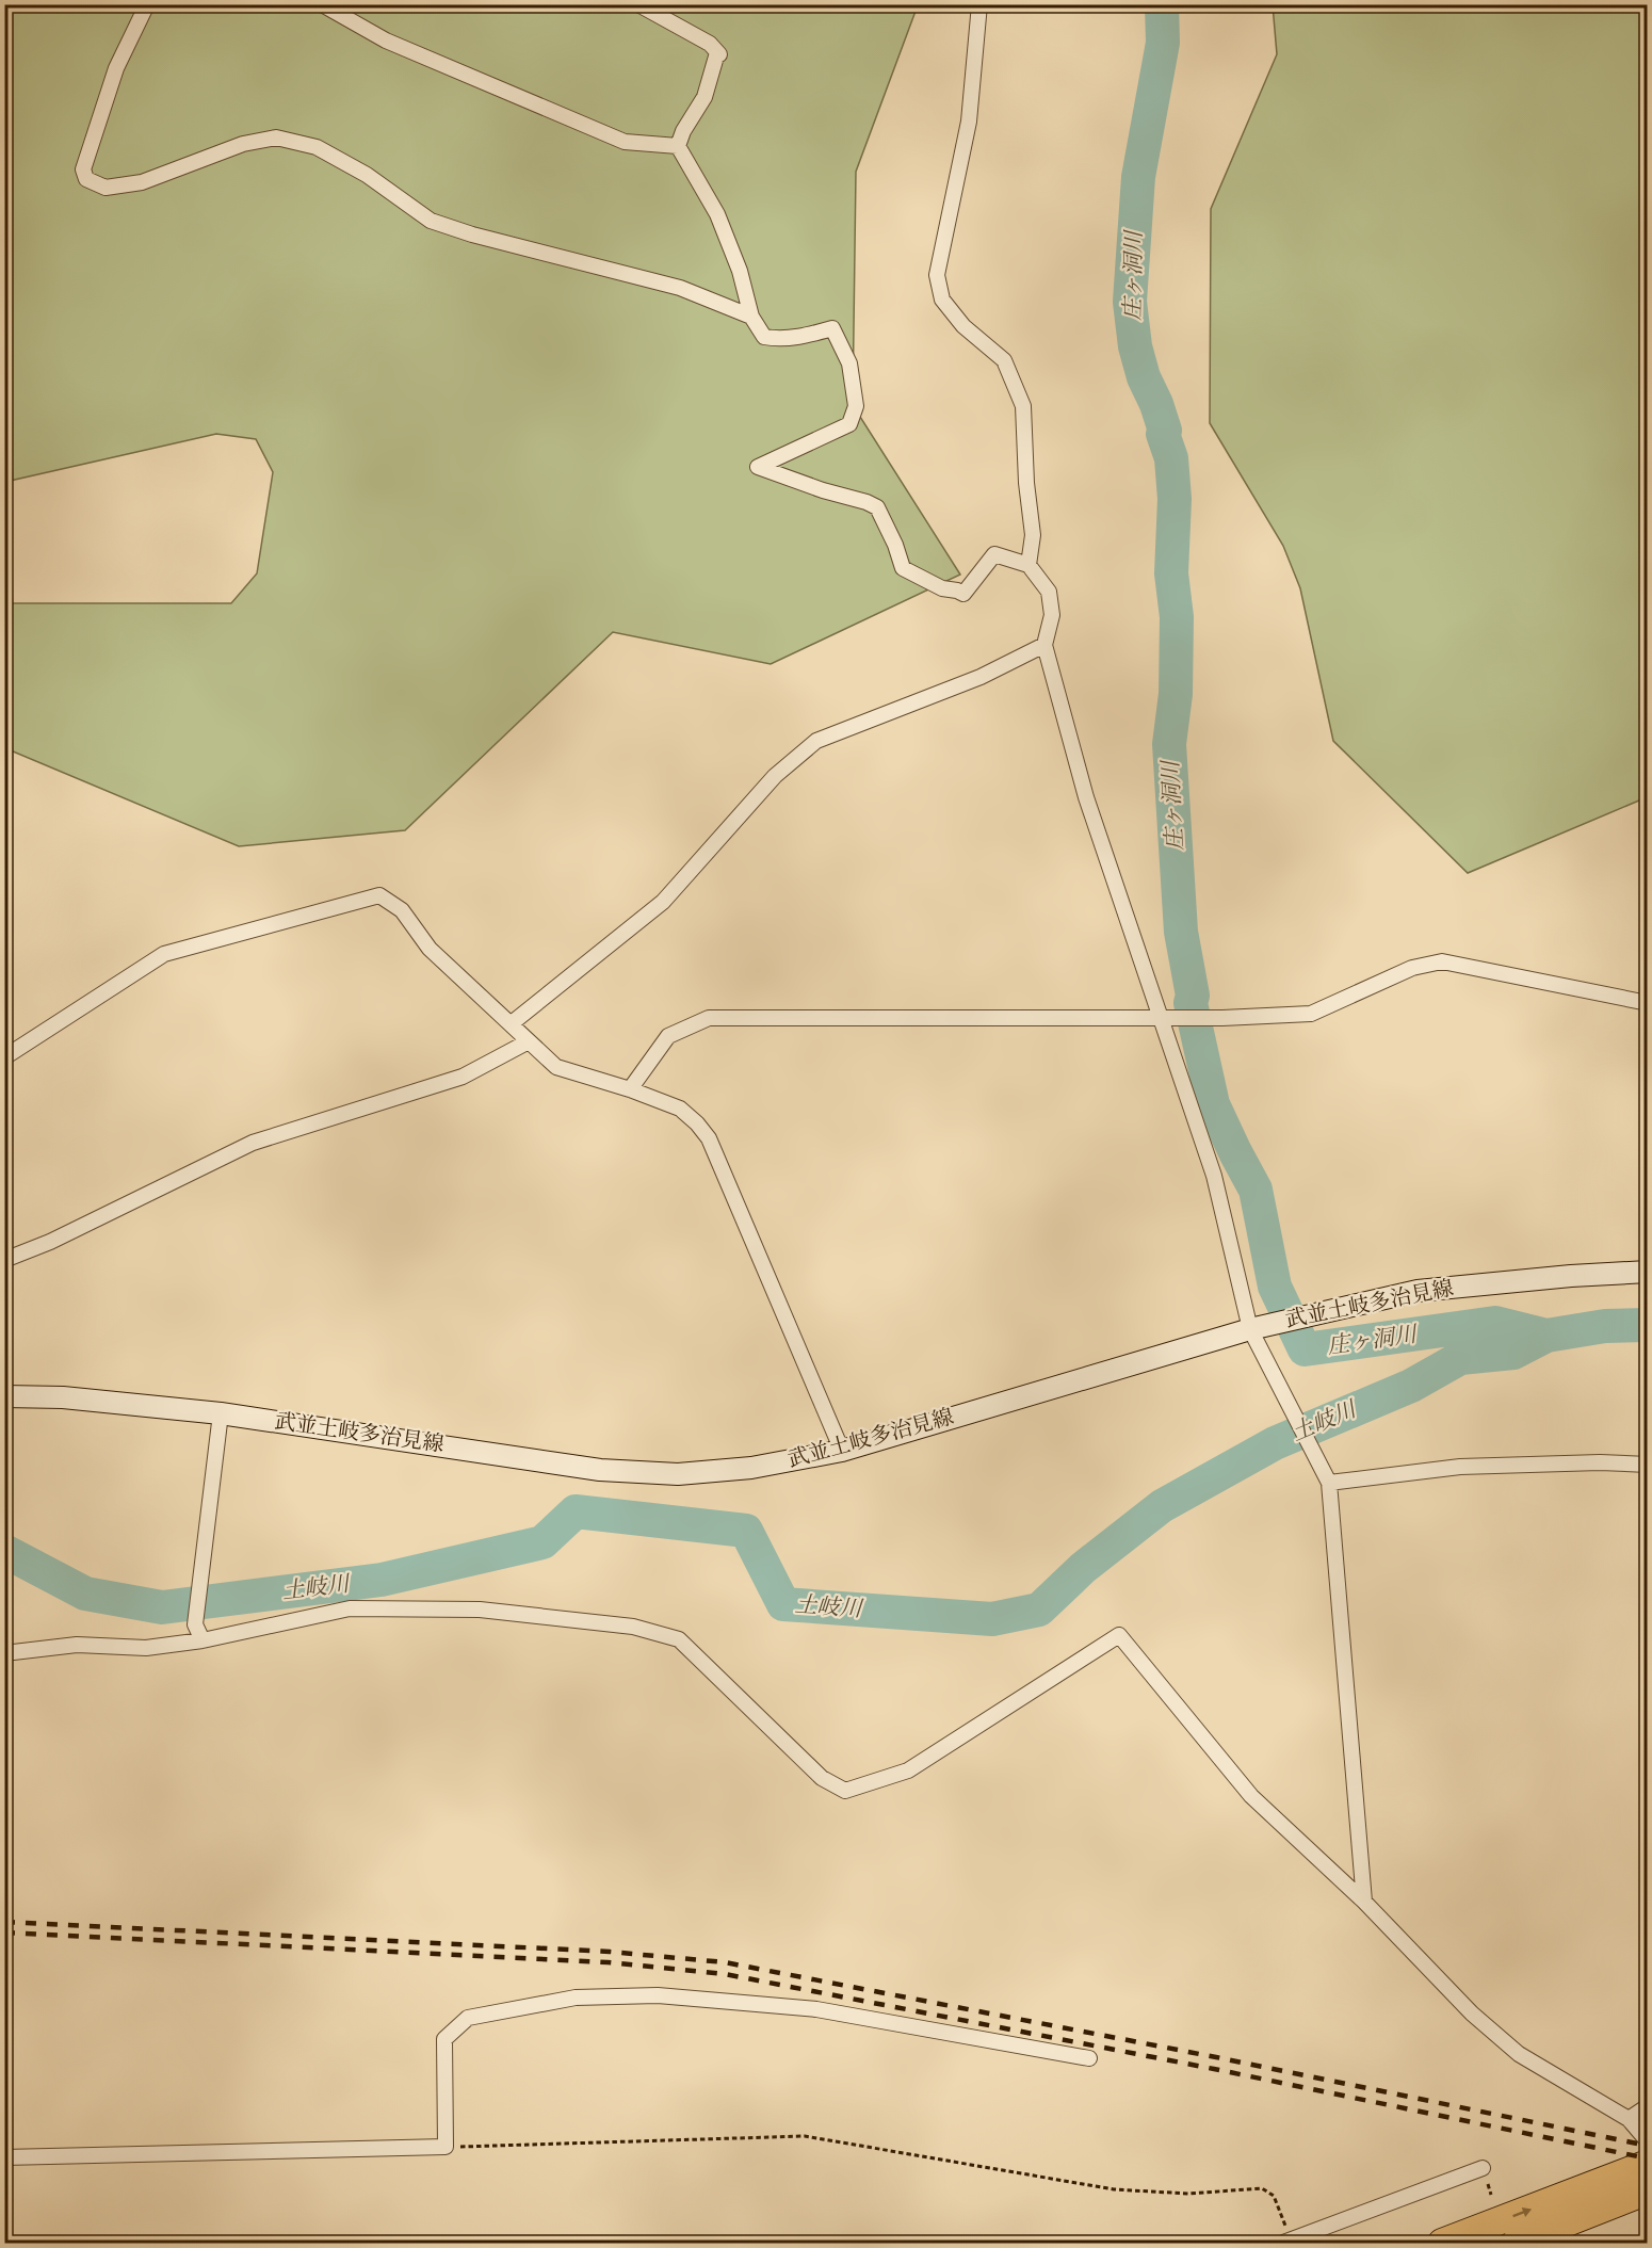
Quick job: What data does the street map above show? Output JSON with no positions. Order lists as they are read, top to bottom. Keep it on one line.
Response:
{"streets":{"main road":["武並土岐多治見線"]},"water":["庄ヶ洞川","土岐川"]}
